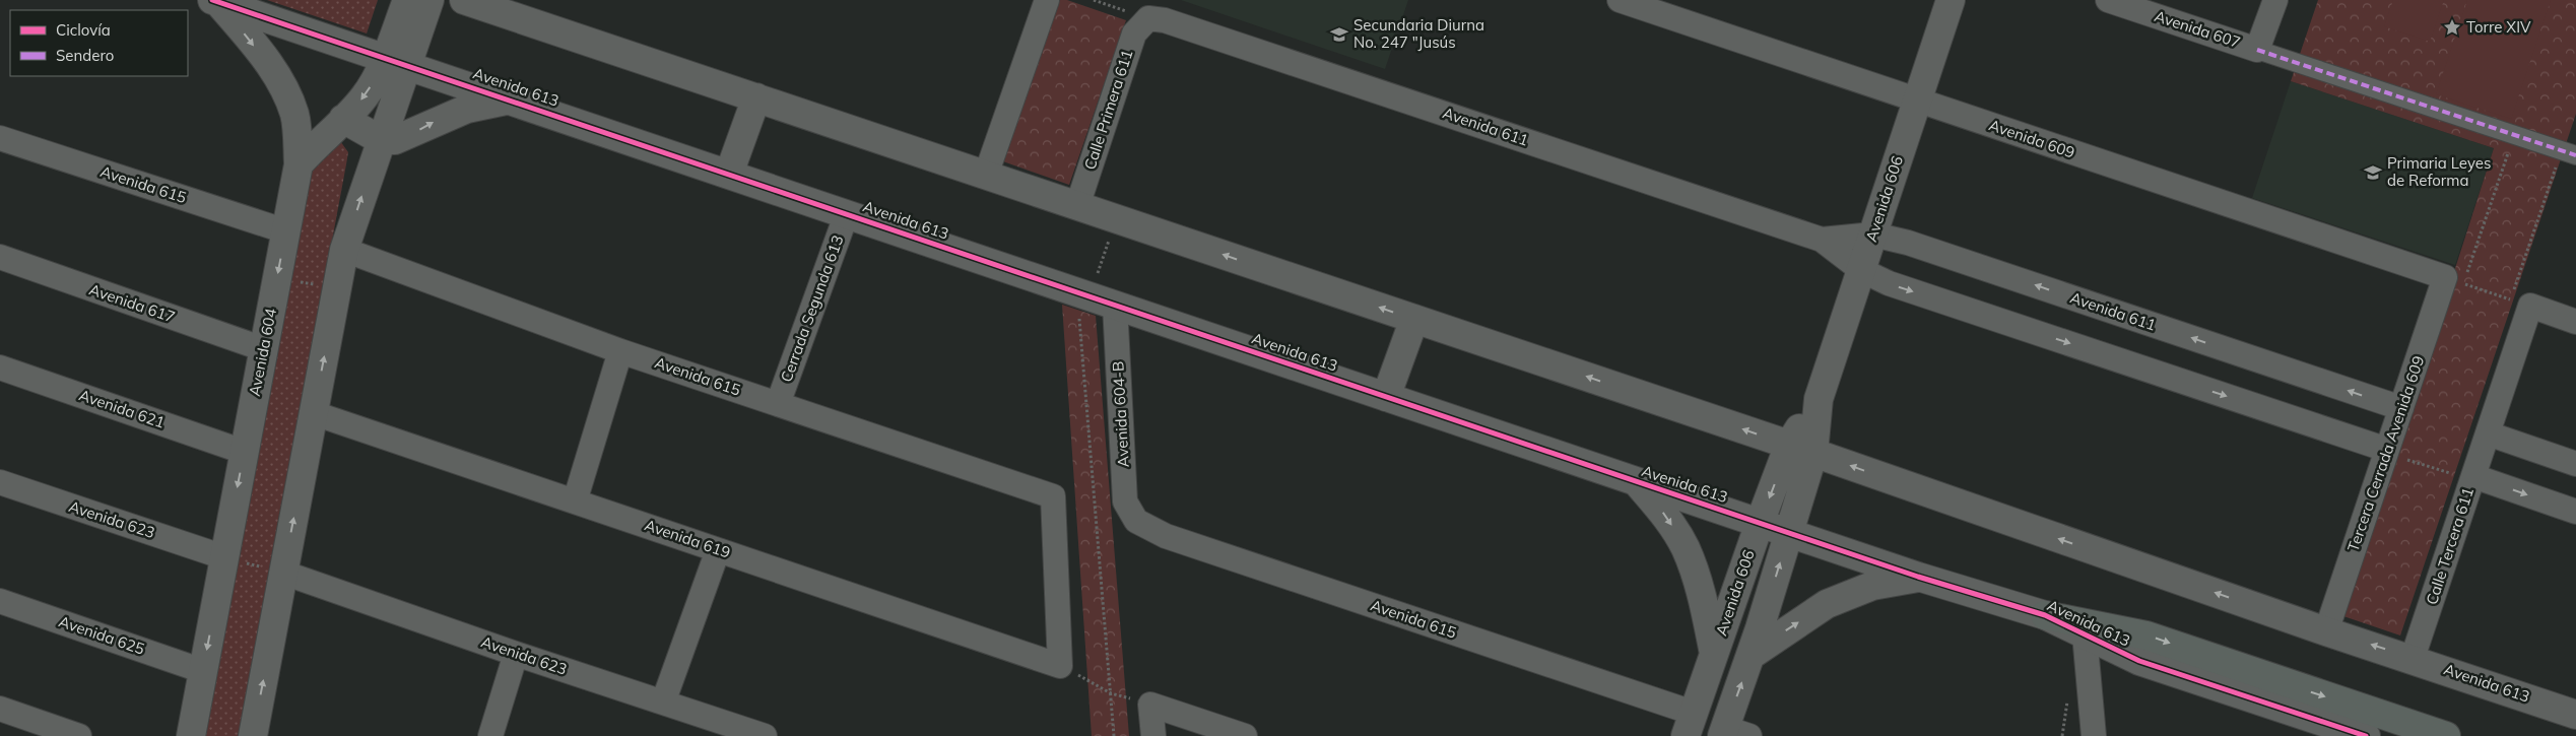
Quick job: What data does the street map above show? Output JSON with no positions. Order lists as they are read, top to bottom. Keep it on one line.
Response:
{"streets":{"street":["Avenida 607","Avenida 613","Calle Primera 611","Avenida 611","Avenida 609","Avenida 615","Avenida 606","Avenida 617","Cerrada Segunda 613","Avenida 604","Avenida 621","Avenida 604-B","Tercera Cerrada Avenida 609","Avenida 623","Avenida 619","Calle Tercera 611","Avenida 625"]},"crossings":[["Avenida 613","Calle Primera 611"],["Avenida 613","Avenida 606"],["Avenida 613","Cerrada Segunda 613"],["Avenida 613","Avenida 604"],["Avenida 613","Avenida 604-B"],["Avenida 613","Tercera Cerrada Avenida 609"],["Avenida 613","Calle Tercera 611"],["Calle Primera 611","Avenida 611"],["Avenida 611","Avenida 606"],["Avenida 611","Tercera Cerrada Avenida 609"],["Avenida 609","Avenida 606"],["Avenida 609","Tercera Cerrada Avenida 609"],["Avenida 615","Avenida 606"],["Avenida 615","Cerrada Segunda 613"],["Avenida 615","Avenida 604"],["Avenida 615","Avenida 604-B"],["Avenida 615","Avenida 619"],["Avenida 617","Avenida 604"],["Avenida 604","Avenida 621"],["Avenida 604","Avenida 623"],["Avenida 604","Avenida 625"]],"places":{"place":["Torre XIV"],"school or university":["Secundaria Diurna No. 247 \"Jusús","Primaria Leyes de Reforma"]},"legend":["Ciclovía","Sendero"]}
